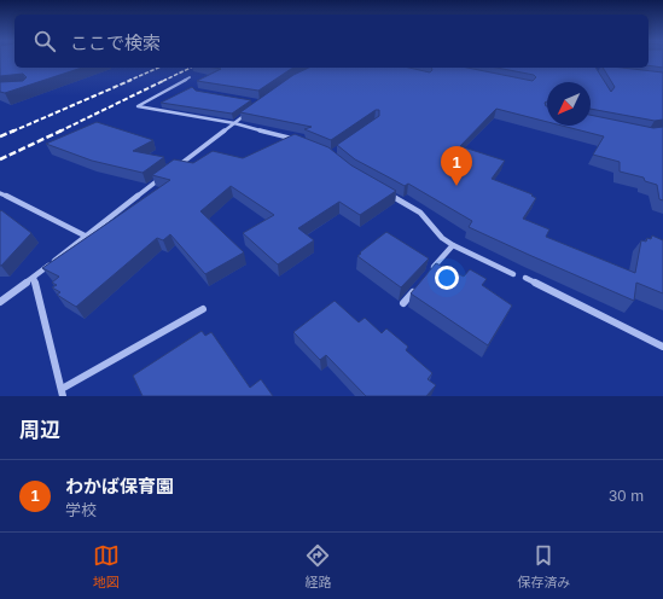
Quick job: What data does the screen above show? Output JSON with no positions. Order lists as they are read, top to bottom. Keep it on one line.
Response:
{"north":"bottom left","page":{"search":"ここで検索","pins":"1","heading":"周辺","list":[{"mark":"1","name":"わかば保育園","note":"学校","value":"30 m"}],"nav":["地図","経路","保存済み"]}}
